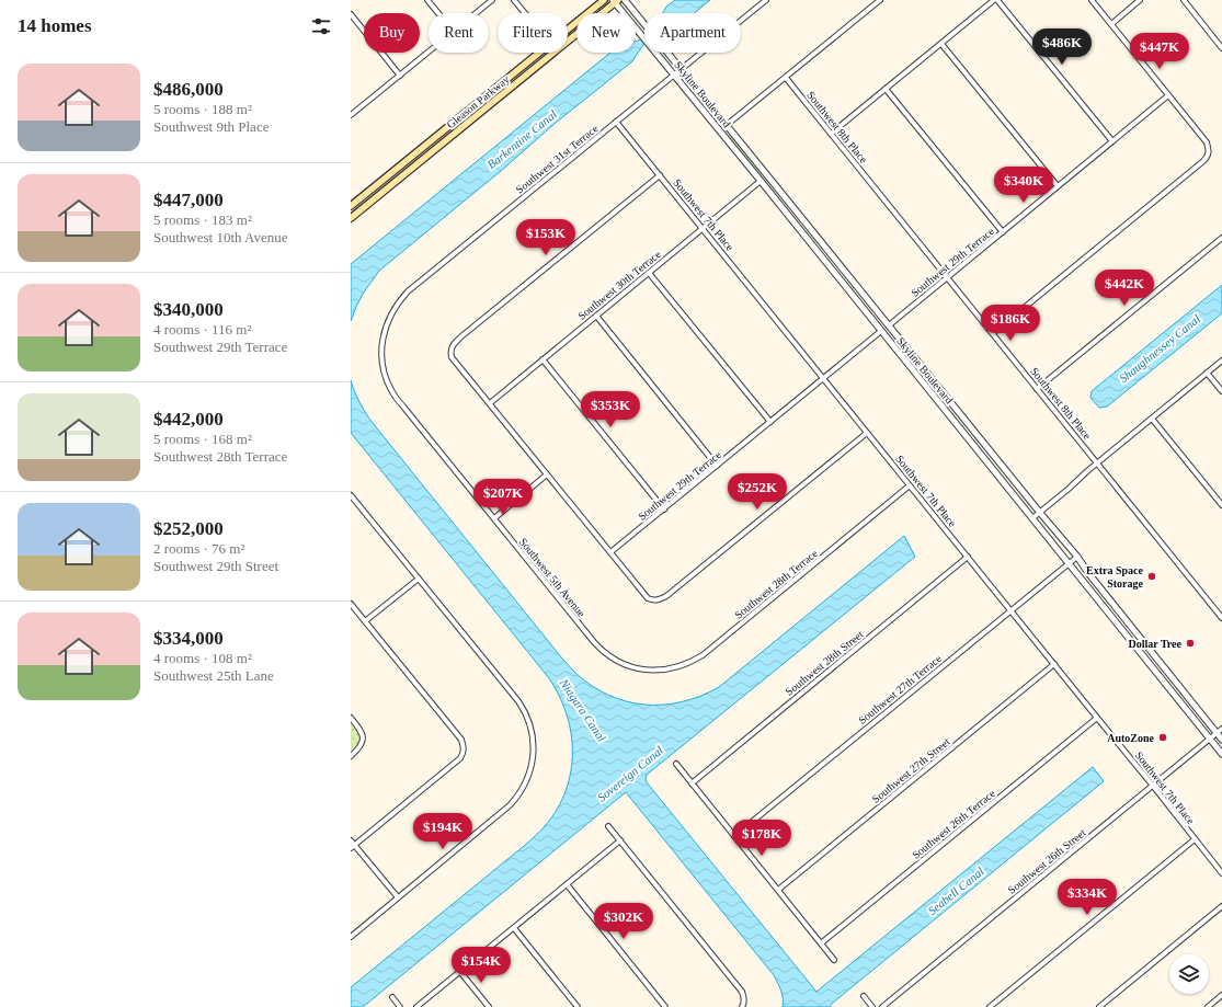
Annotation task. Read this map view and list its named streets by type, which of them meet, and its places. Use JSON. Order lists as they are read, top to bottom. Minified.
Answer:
{"streets":{"main road":["Gleason Parkway"],"street":["Skyline Boulevard","Southwest 8th Place","Southwest 31st Terrace","Southwest 7th Place","Southwest 29th Terrace","Southwest 30th Terrace","Southwest 5th Avenue","Southwest 28th Terrace","Southwest 28th Street","Southwest 27th Terrace","Southwest 27th Street","Southwest 26th Terrace","Southwest 26th Street"]},"crossings":[["Skyline Boulevard","Gleason Parkway"],["Skyline Boulevard","Southwest 31st Terrace"],["Skyline Boulevard","Southwest 29th Terrace"],["Skyline Boulevard","Southwest 30th Terrace"],["Skyline Boulevard","Southwest 27th Terrace"],["Skyline Boulevard","Southwest 26th Street"],["Southwest 8th Place","Southwest 29th Terrace"],["Southwest 31st Terrace","Southwest 7th Place"],["Southwest 31st Terrace","Southwest 5th Avenue"],["Southwest 7th Place","Southwest 29th Terrace"],["Southwest 7th Place","Southwest 30th Terrace"],["Southwest 7th Place","Southwest 28th Terrace"],["Southwest 7th Place","Southwest 28th Street"],["Southwest 7th Place","Southwest 27th Terrace"],["Southwest 7th Place","Southwest 27th Street"],["Southwest 7th Place","Southwest 26th Terrace"],["Southwest 7th Place","Southwest 26th Street"],["Southwest 5th Avenue","Southwest 28th Terrace"]],"water":["Barkentine Canal","Shaughnessey Canal","Niagara Canal","Sovereign Canal","Seabell Canal"],"places":["Extra Space Storage","Dollar Tree","AutoZone"],"page":{"heading":"14 homes","chip":["Buy","Rent","Filters","New","Apartment"],"price":["$486K","$447K","$340K","$153K","$442K","$186K","$353K","$252K","$207K","$194K","$178K","$334K","$302K","$154K"],"list":[{"name":"$486,000","note":"5 rooms · 188 m² · Southwest 9th Place"},{"name":"$447,000","note":"5 rooms · 183 m² · Southwest 10th Avenue"},{"name":"$340,000","note":"4 rooms · 116 m² · Southwest 29th Terrace"},{"name":"$442,000","note":"5 rooms · 168 m² · Southwest 28th Terrace"},{"name":"$252,000","note":"2 rooms · 76 m² · Southwest 29th Street"},{"name":"$334,000","note":"4 rooms · 108 m² · Southwest 25th Lane"}]}}
